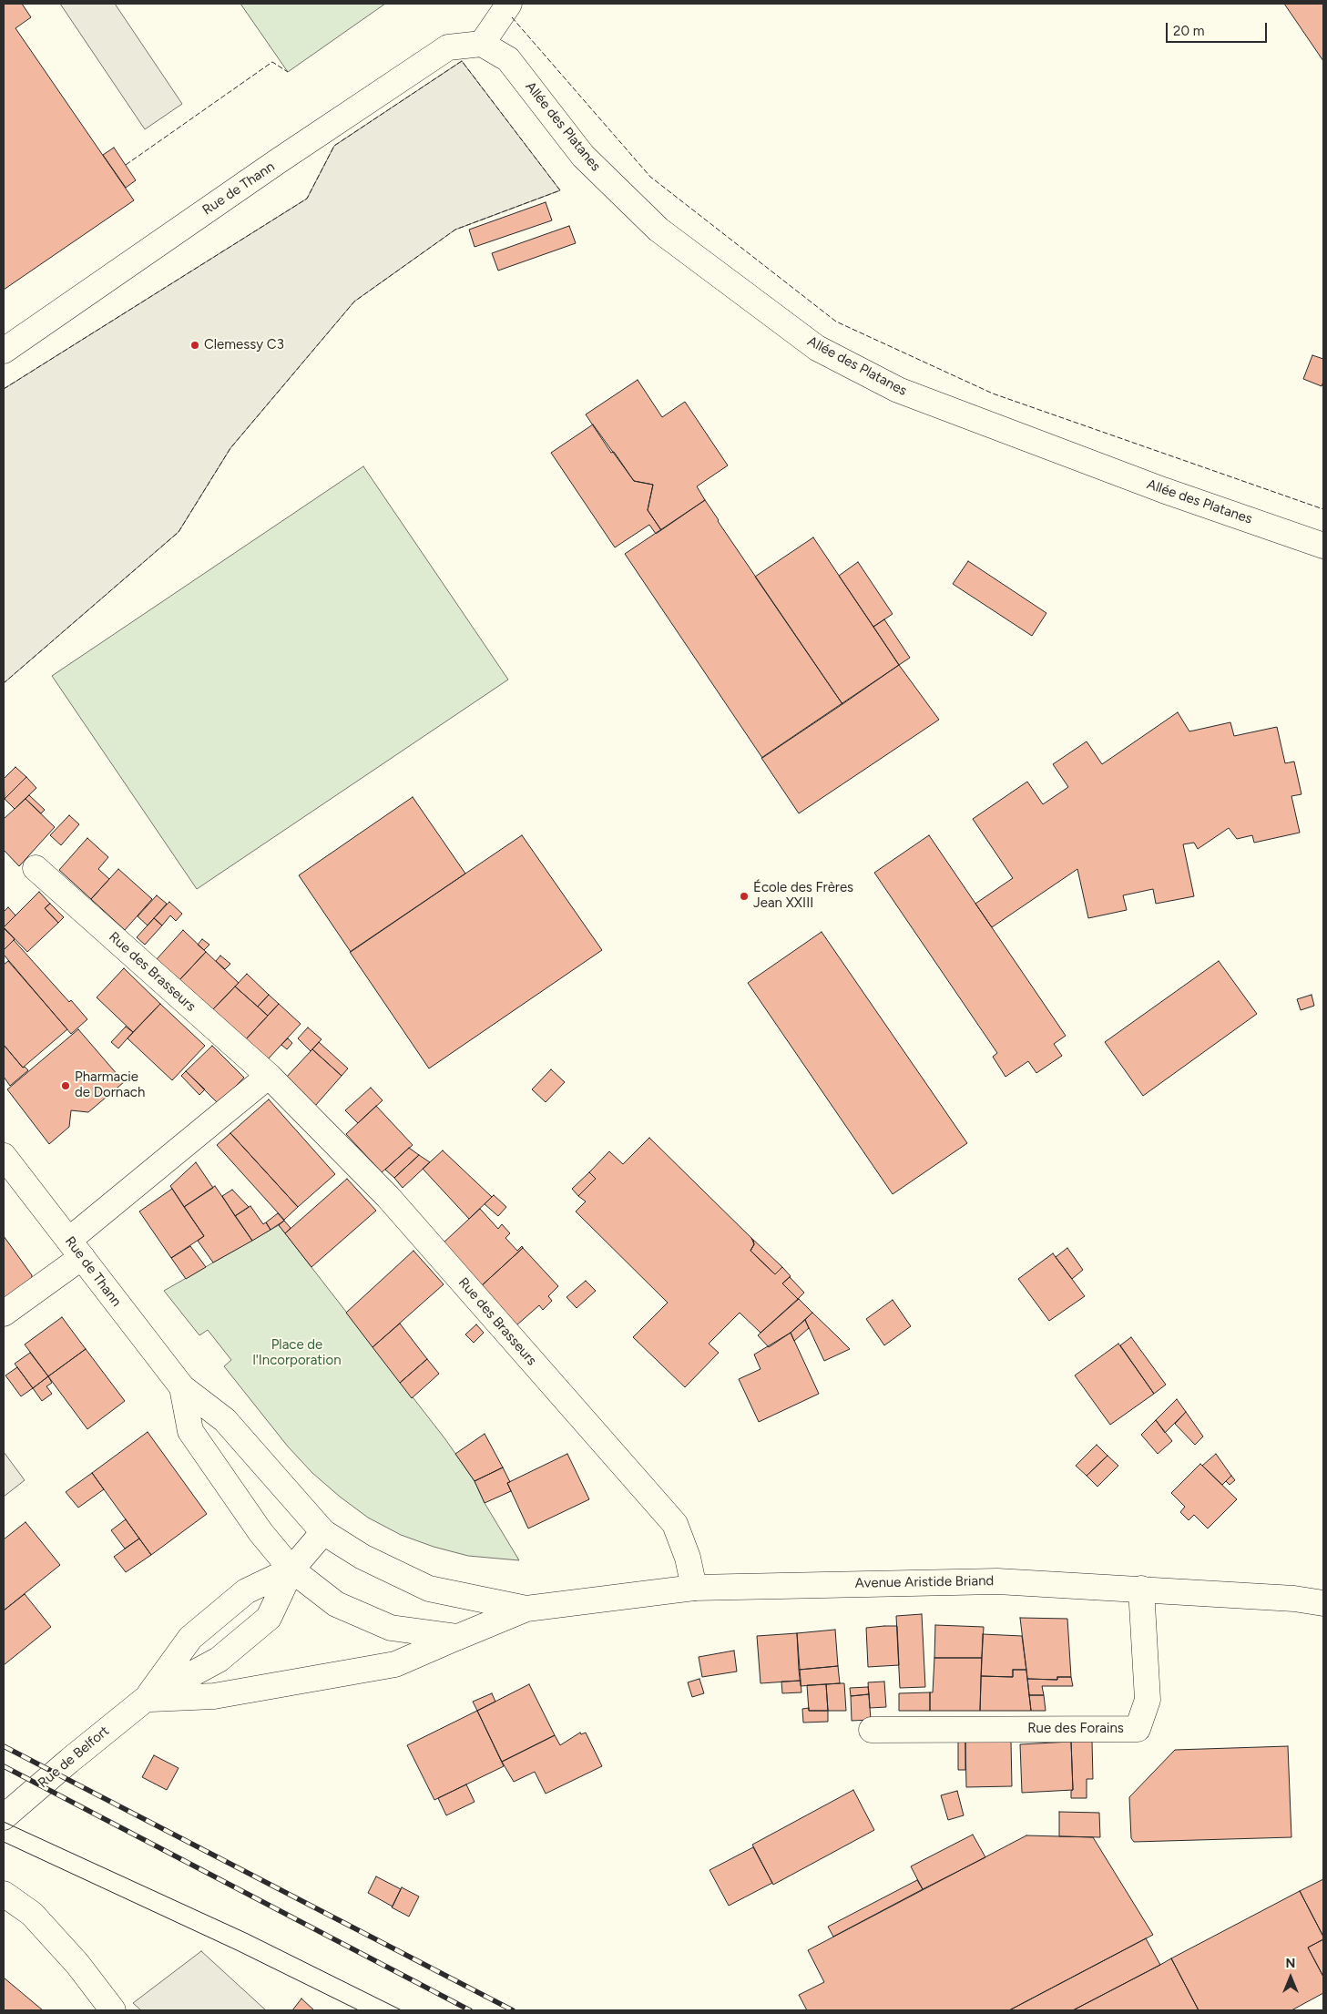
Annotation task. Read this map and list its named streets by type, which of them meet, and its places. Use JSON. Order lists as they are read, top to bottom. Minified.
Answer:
{"streets":{"street":["Allée des Platanes","Rue de Thann","Rue des Brasseurs","Avenue Aristide Briand","Rue des Forains","Rue de Belfort"]},"crossings":[["Allée des Platanes","Rue de Thann"],["Rue de Thann","Avenue Aristide Briand"],["Rue des Brasseurs","Avenue Aristide Briand"],["Avenue Aristide Briand","Rue des Forains"],["Avenue Aristide Briand","Rue de Belfort"]],"parks":["Place de l'Incorporation"],"places":["Clemessy C3","École des Frères Jean XXIII","Pharmacie de Dornach"],"scale_bar":"20 m","north":"top"}
